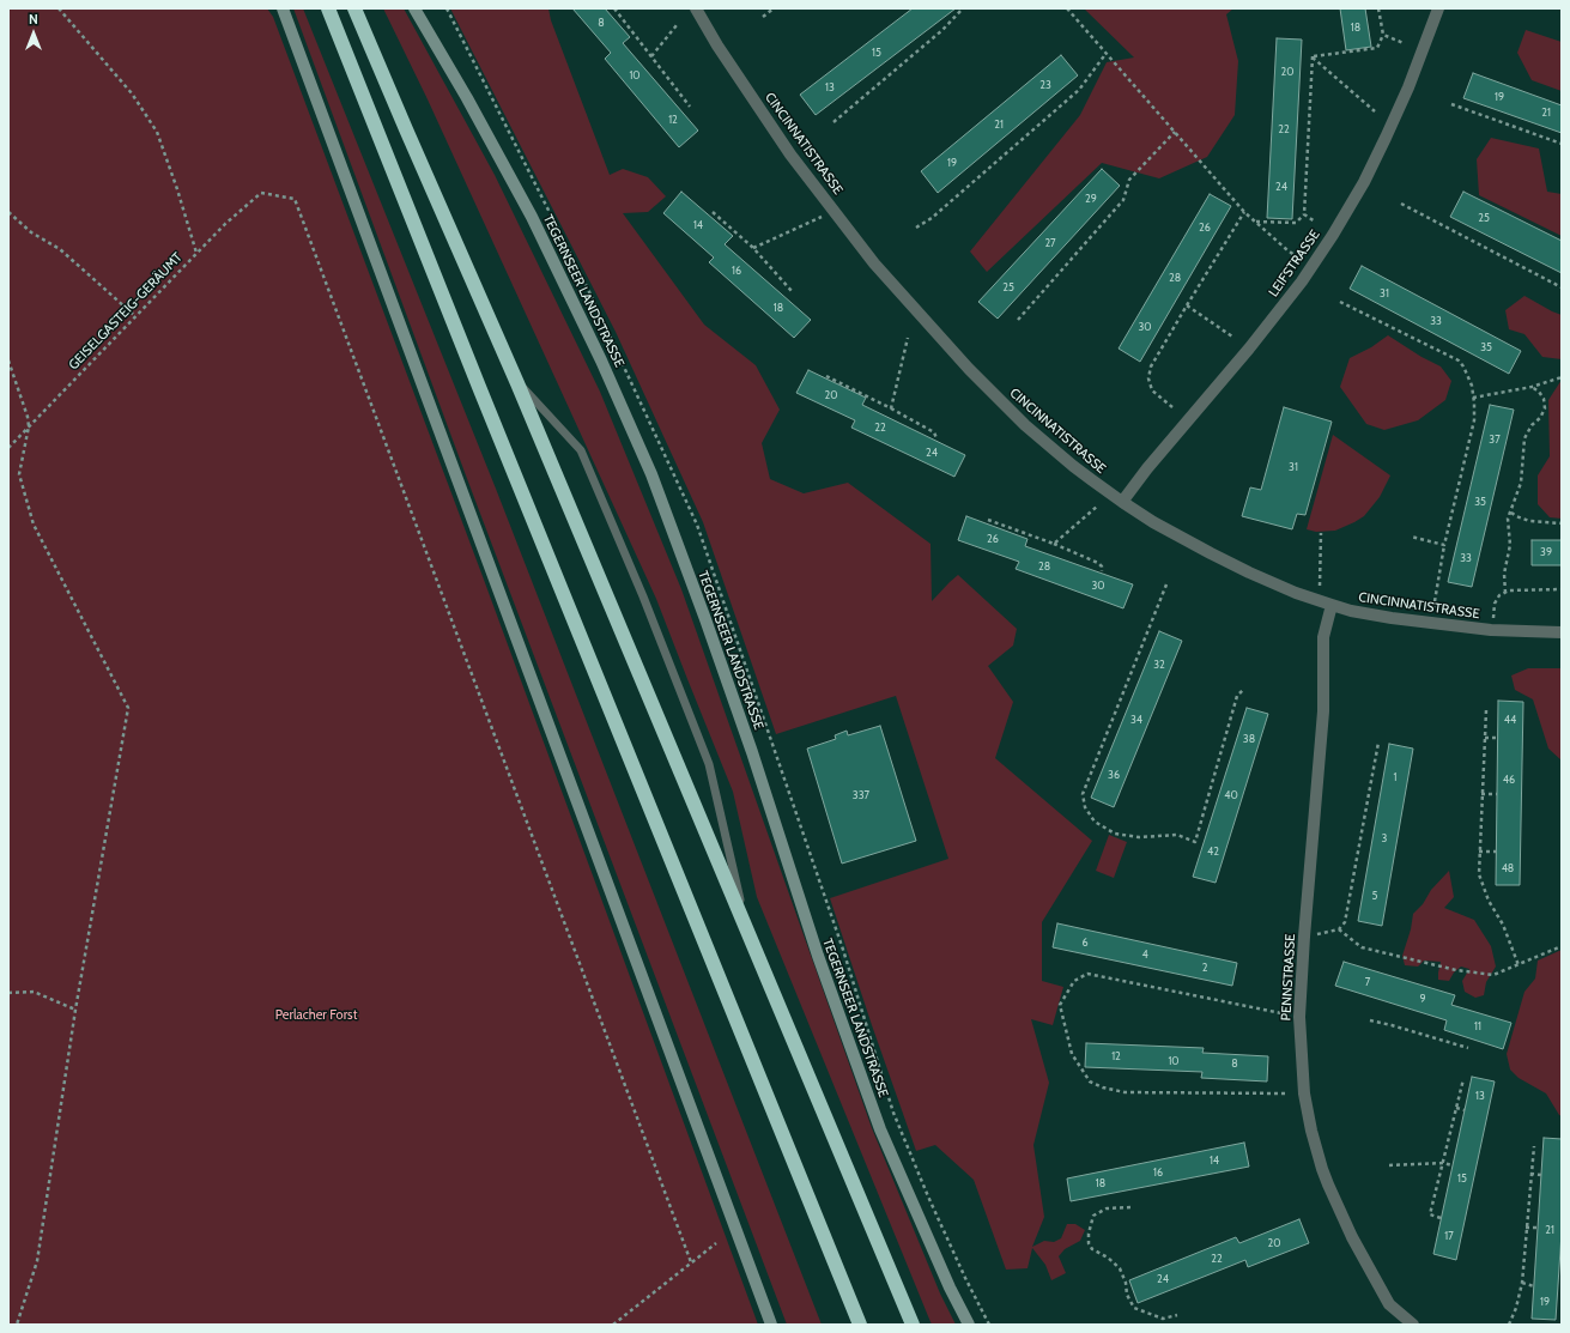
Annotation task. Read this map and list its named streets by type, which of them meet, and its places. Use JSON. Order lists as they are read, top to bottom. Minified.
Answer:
{"streets":{"main road":["TEGERNSEER LANDSTRASSE"],"street":["CINCINNATISTRASSE","LEIFSTRASSE","PENNSTRASSE"],"path":["GEISELGASTEIG-GERÄUMT"]},"crossings":[["CINCINNATISTRASSE","LEIFSTRASSE"],["CINCINNATISTRASSE","PENNSTRASSE"]],"parks":["Perlacher Forst"],"house_numbers":["8","18","15","20","10","23","13","19","21","12","21","22","19","24","29","25","14","26","27","16","28","25","31","18","33","30","35","20","22","37","24","31","35","26","39","33","28","30","32","34","44","38","36","1","46","337","40","3","42","48","5","6","4","2","7","9","11","12","10","8","13","14","16","15","18","21","17","20","22","24","19"],"north":"top"}
